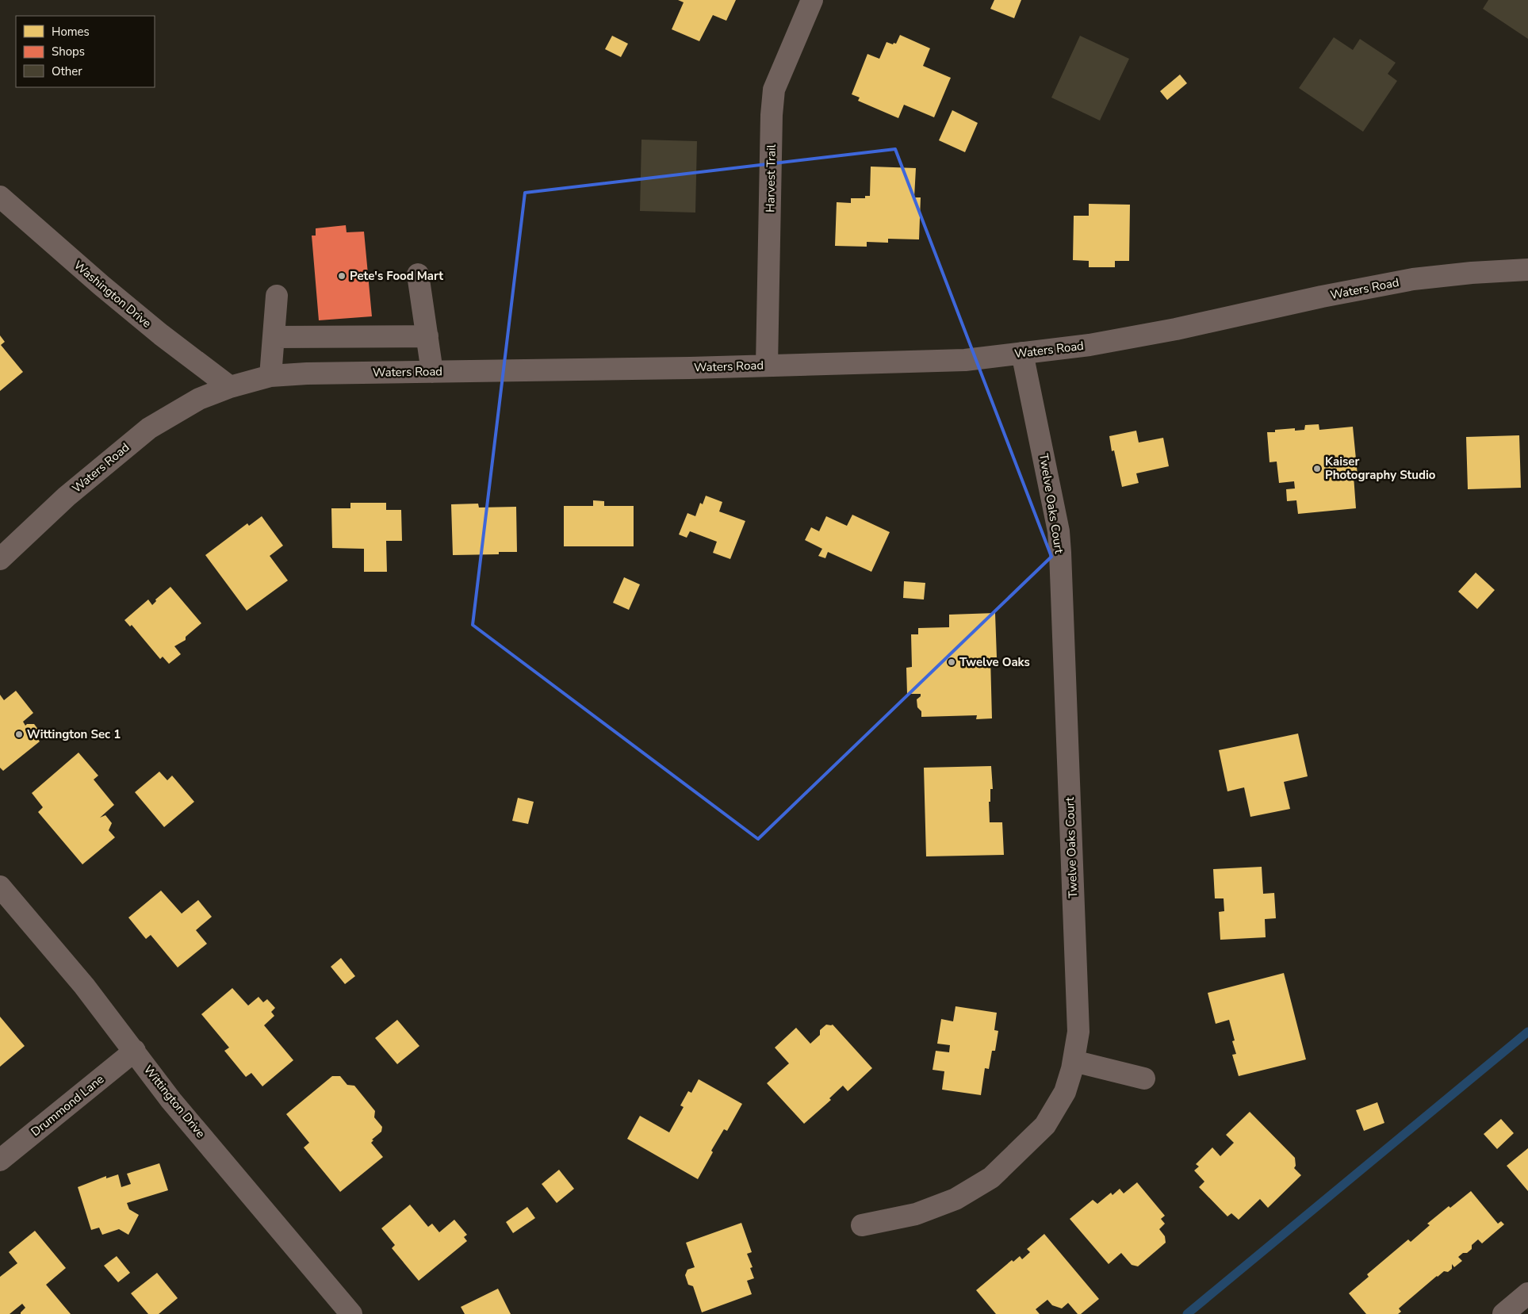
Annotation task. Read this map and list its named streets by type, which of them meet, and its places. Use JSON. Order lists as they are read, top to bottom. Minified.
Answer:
{"streets":{"street":["Harvest Trail","Waters Road","Washington Drive","Twelve Oaks Court","Wittington Drive","Drummond Lane"]},"crossings":[["Harvest Trail","Waters Road"],["Waters Road","Washington Drive"],["Waters Road","Twelve Oaks Court"],["Wittington Drive","Drummond Lane"]],"places":["Pete's Food Mart","Kaiser Photography Studio","Twelve Oaks","Wittington Sec 1"],"legend":["Homes","Shops","Other"]}
